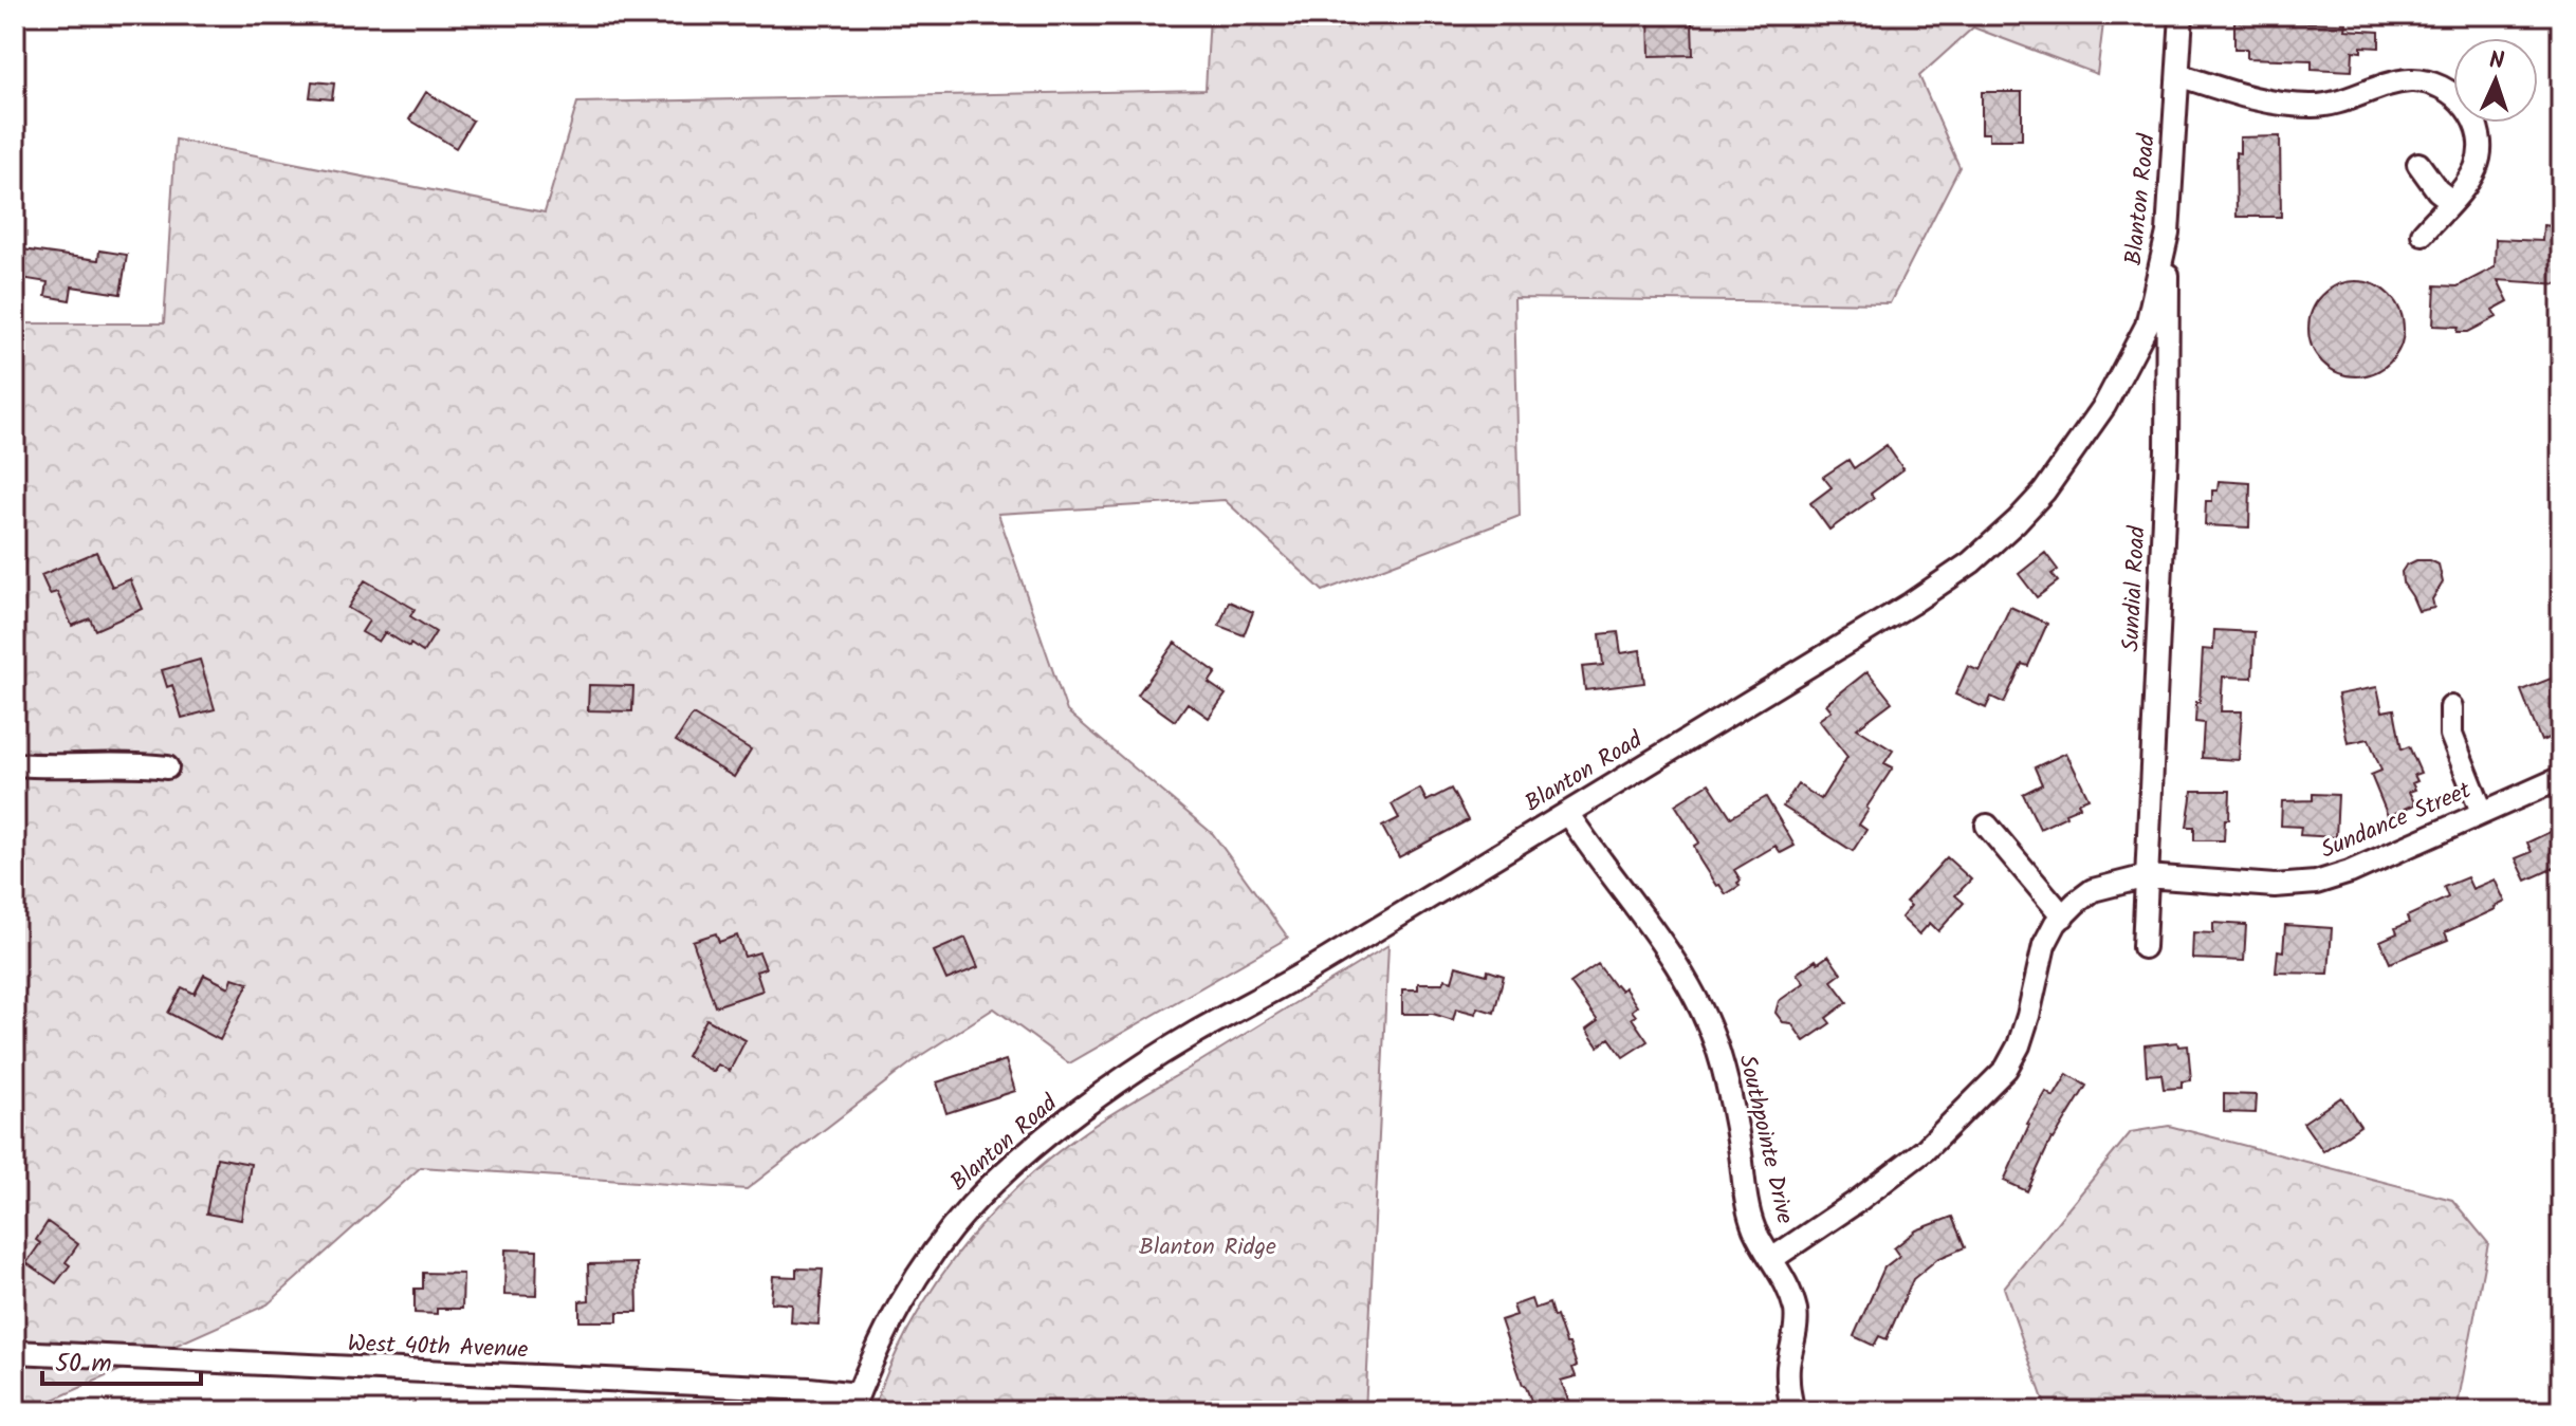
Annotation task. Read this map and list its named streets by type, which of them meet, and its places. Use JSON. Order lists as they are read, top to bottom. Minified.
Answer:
{"streets":{"street":["Blanton Road","Sundial Road","Sundance Street","Southpointe Drive","West 40th Avenue"]},"crossings":[["Blanton Road","Sundial Road"],["Blanton Road","Southpointe Drive"],["Blanton Road","West 40th Avenue"],["Sundial Road","Sundance Street"],["Sundance Street","Southpointe Drive"]],"parks":["Blanton Ridge"],"scale_bar":"50 m","north":"top"}
